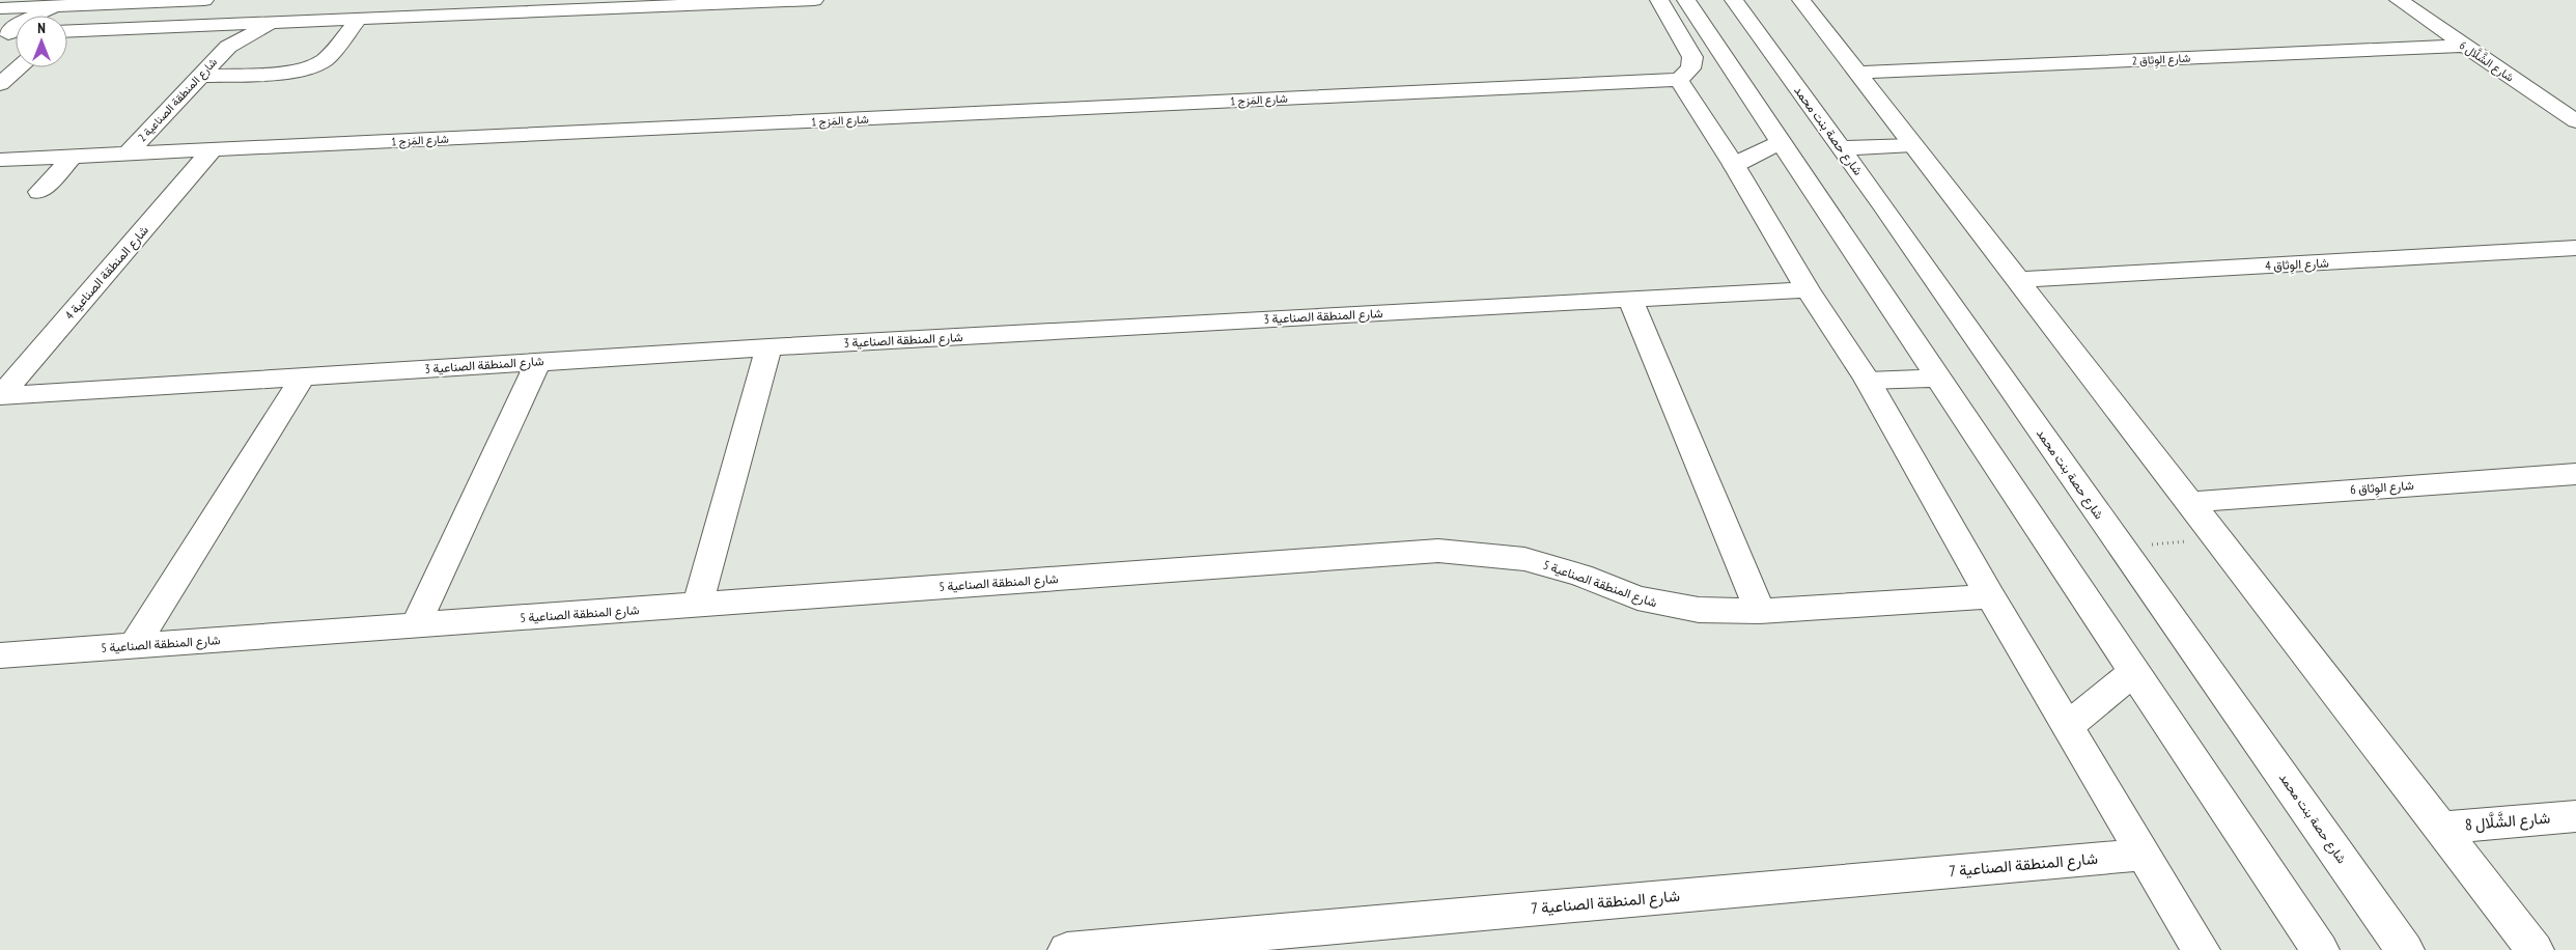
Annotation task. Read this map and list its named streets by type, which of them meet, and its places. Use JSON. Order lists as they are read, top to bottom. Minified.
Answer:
{"streets":{"street":["شارع الوِثاق 2","شارع الشَّلَّال 6","شارع المنطقة الصناعية 2","شارع المَزج 1","شارع حصة بنت محمد","شارع الوِثاق 4","شارع المنطقة الصناعية 4","شارع المنطقة الصناعية 3","شارع الوِثاق 6","شارع المنطقة الصناعية 5","شارع الشَّلَّال 8","شارع المنطقة الصناعية 7"]},"crossings":[["شارع الوِثاق 2","شارع الشَّلَّال 6"],["شارع المنطقة الصناعية 2","شارع المَزج 1"],["شارع المَزج 1","شارع المنطقة الصناعية 4"],["شارع المنطقة الصناعية 4","شارع المنطقة الصناعية 3"]],"north":"top"}
